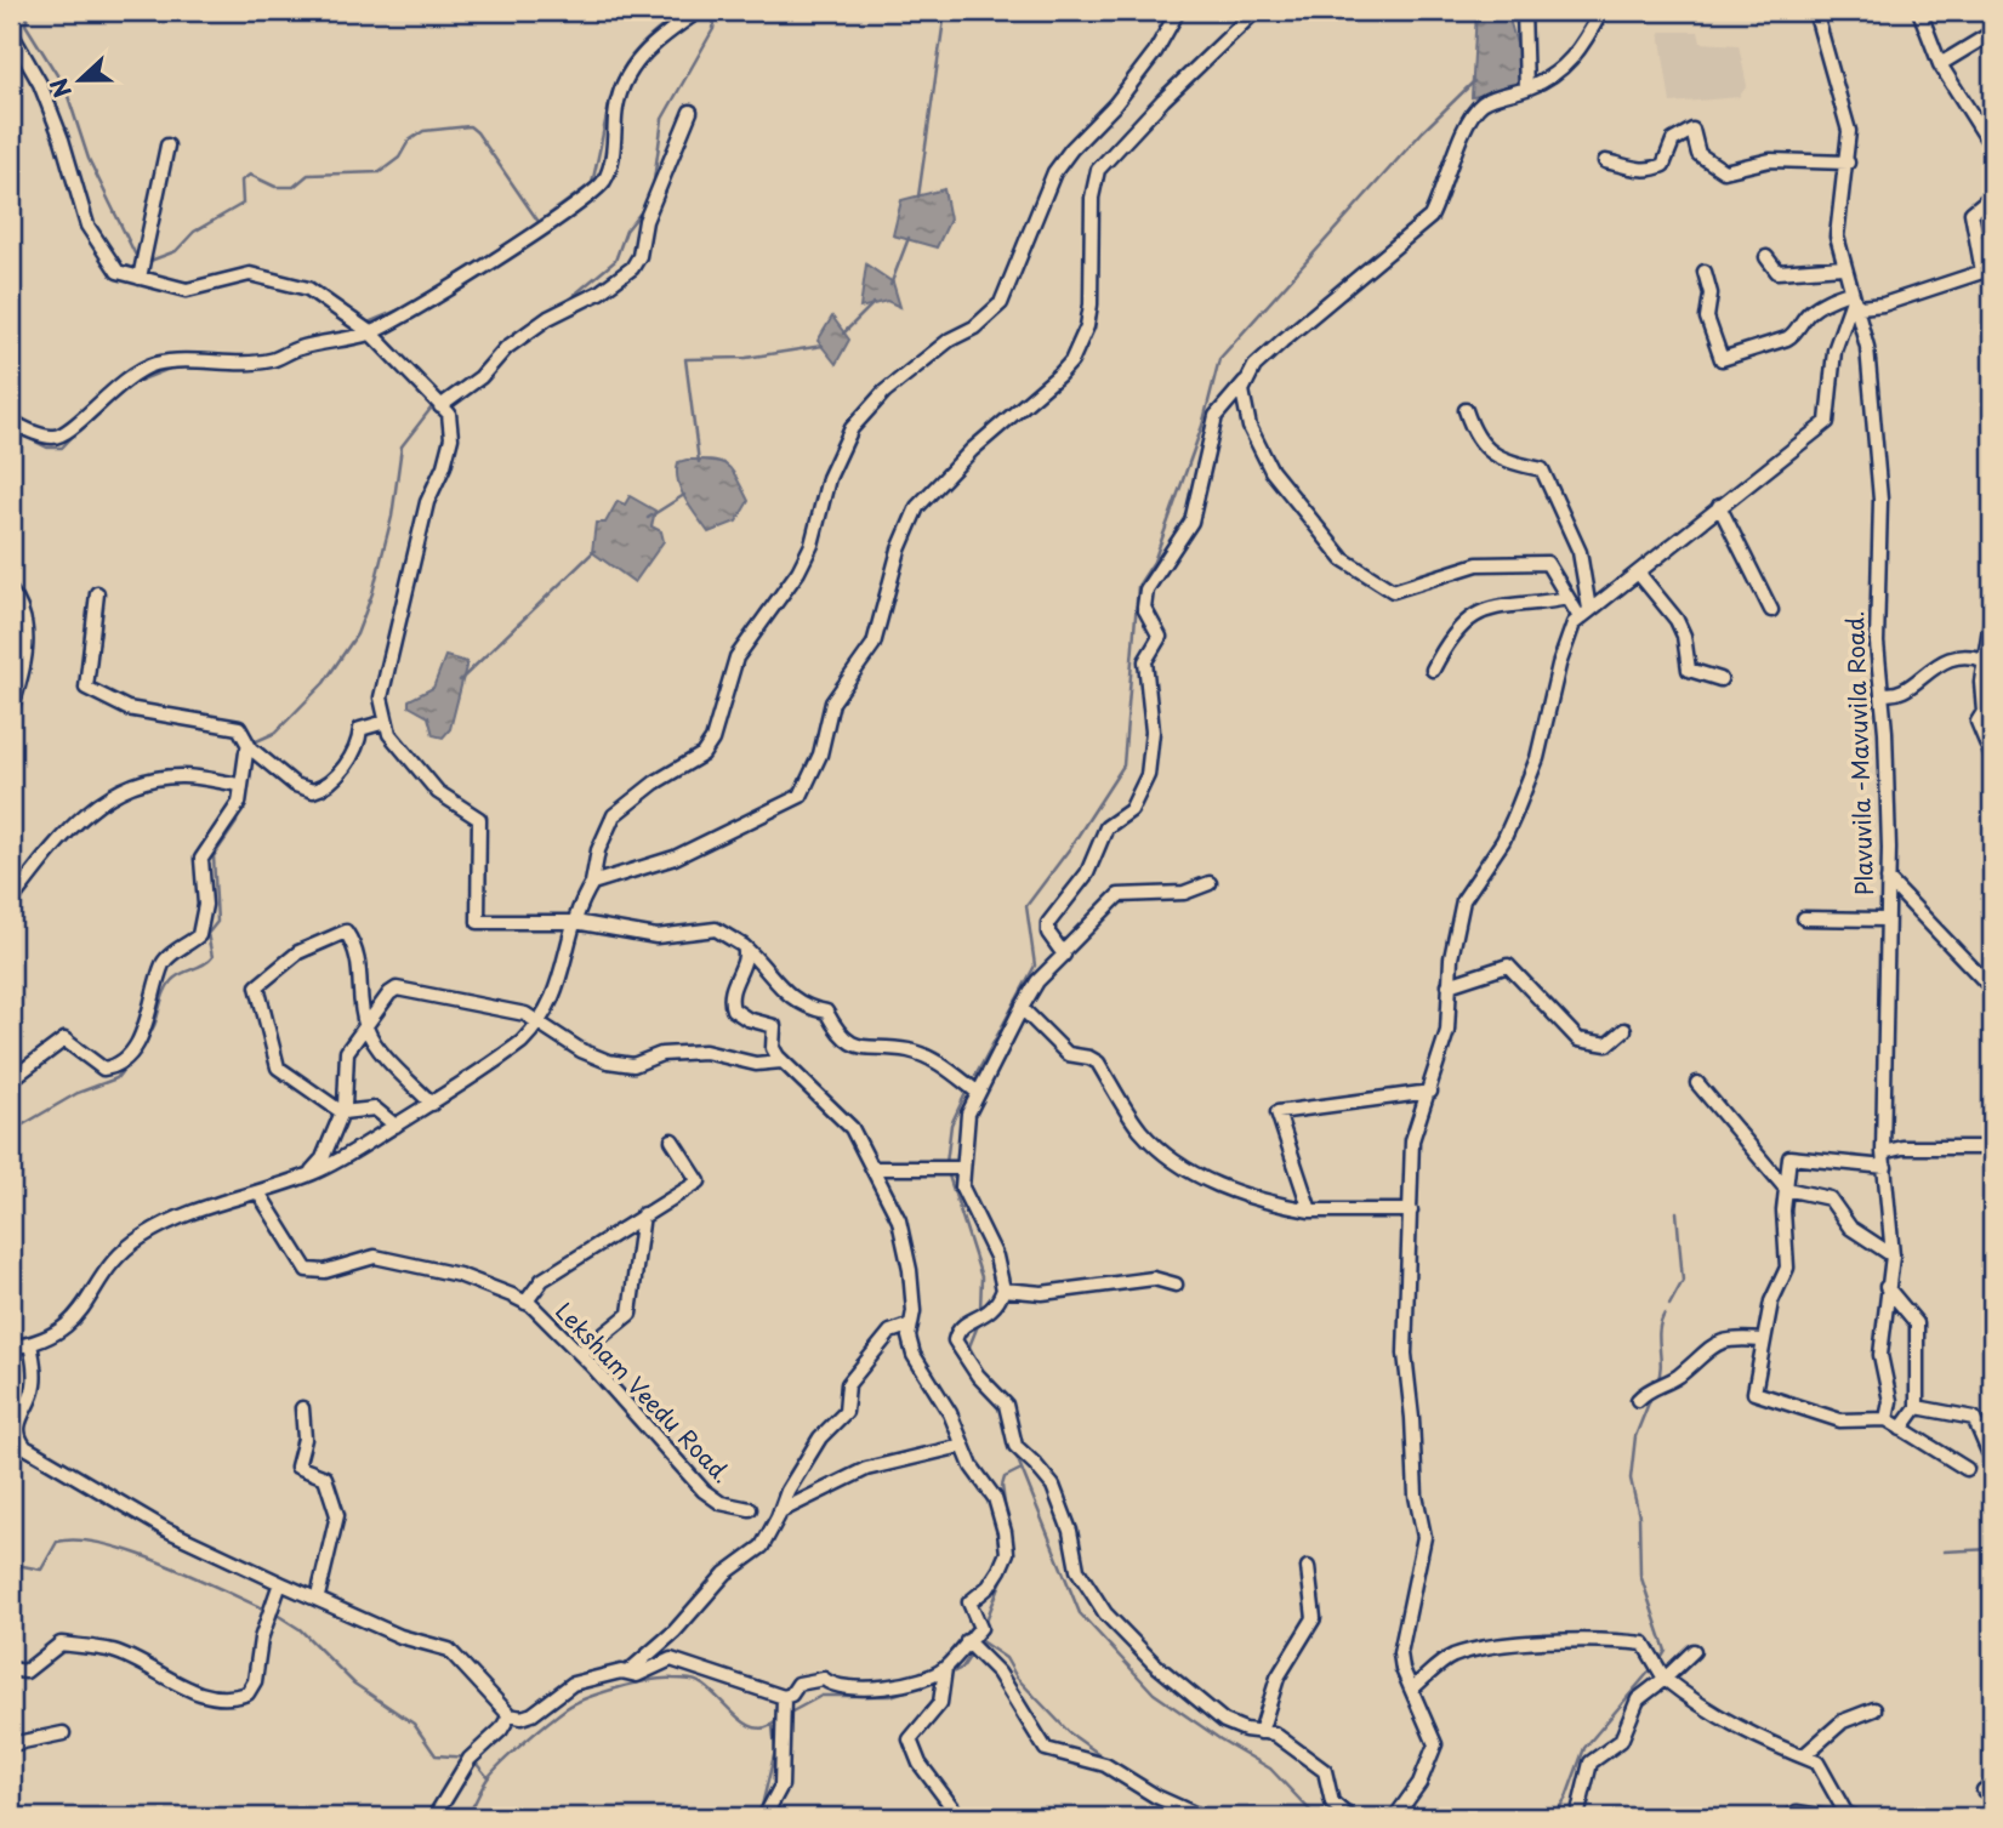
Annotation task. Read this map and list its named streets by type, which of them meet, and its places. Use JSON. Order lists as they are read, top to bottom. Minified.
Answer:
{"streets":{"street":["Plavuvila -Mavuvila Road.","Leksham Veedu Road."]},"north":"left"}
